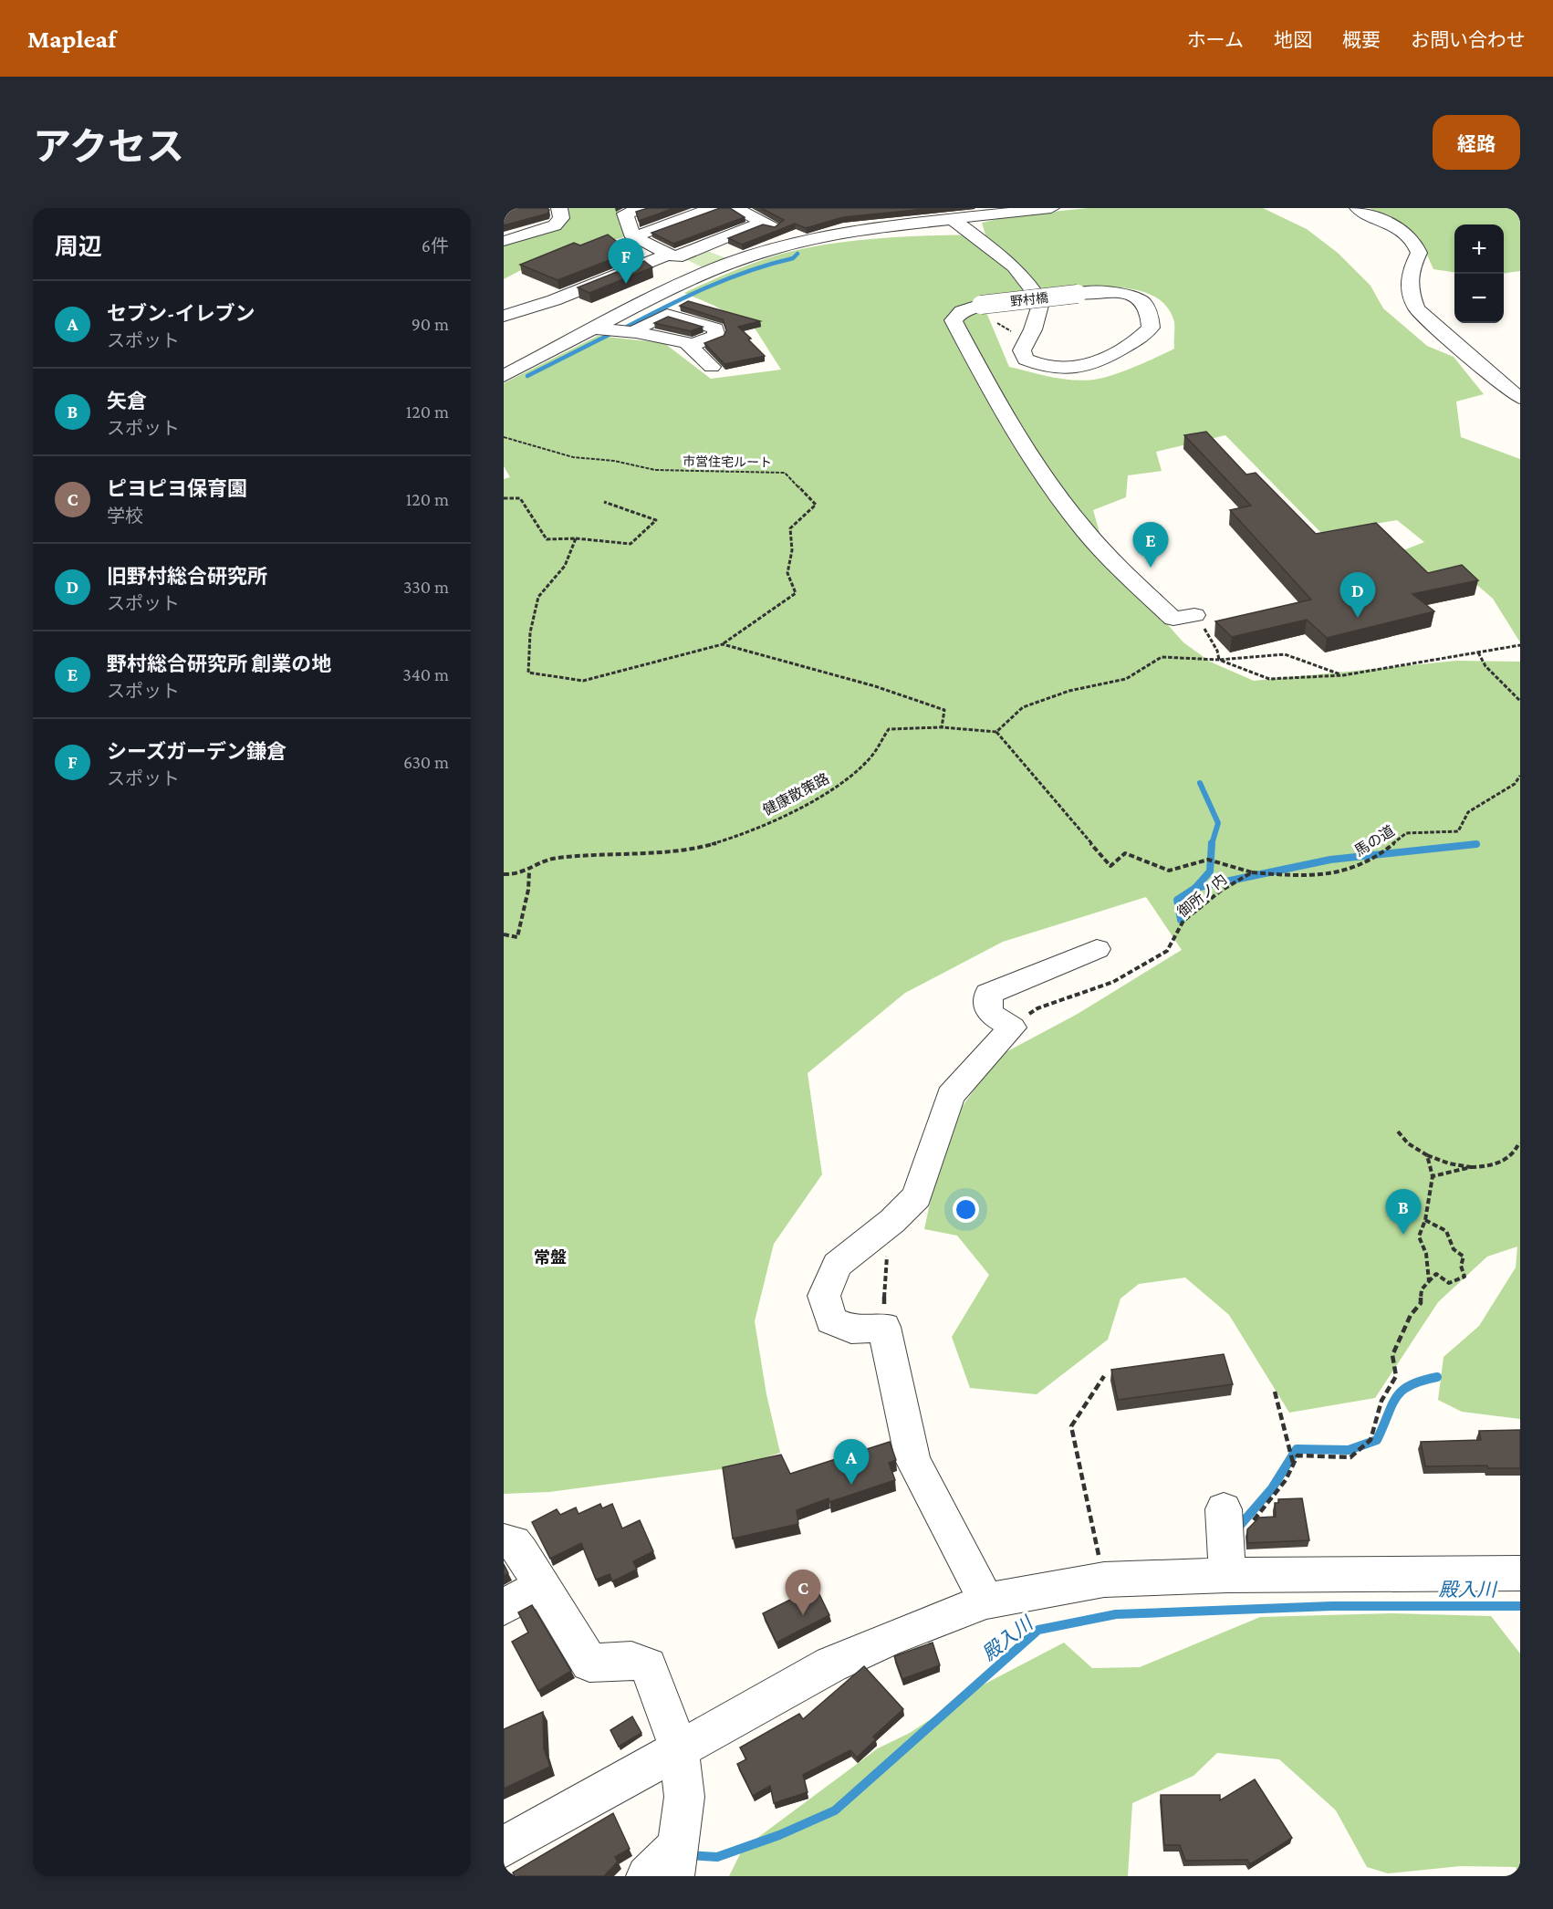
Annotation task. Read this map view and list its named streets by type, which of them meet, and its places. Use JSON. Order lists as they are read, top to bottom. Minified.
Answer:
{"streets":{"street":["野村橋"],"path":["市営住宅ルート","健康散策路","馬の道","御所ノ内"]},"crossings":[["健康散策路","御所ノ内"],["馬の道","御所ノ内"]],"districts":["常盤"],"water":["殿入川"],"page":{"header":"Mapleaf","nav":["ホーム","地図","概要","お問い合わせ"],"title":"アクセス","buttons":"経路","heading":["周辺","6件"],"map_buttons":["+","−"],"pins":["F","E","D","B","A","C"],"list":[{"mark":"A","name":"セブン-イレブン","note":"スポット","value":"90 m"},{"mark":"B","name":"矢倉","note":"スポット","value":"120 m"},{"mark":"C","name":"ピヨピヨ保育園","note":"学校","value":"120 m"},{"mark":"D","name":"旧野村総合研究所","note":"スポット","value":"330 m"},{"mark":"E","name":"野村総合研究所 創業の地","note":"スポット","value":"340 m"},{"mark":"F","name":"シーズガーデン鎌倉","note":"スポット","value":"630 m"}]}}
